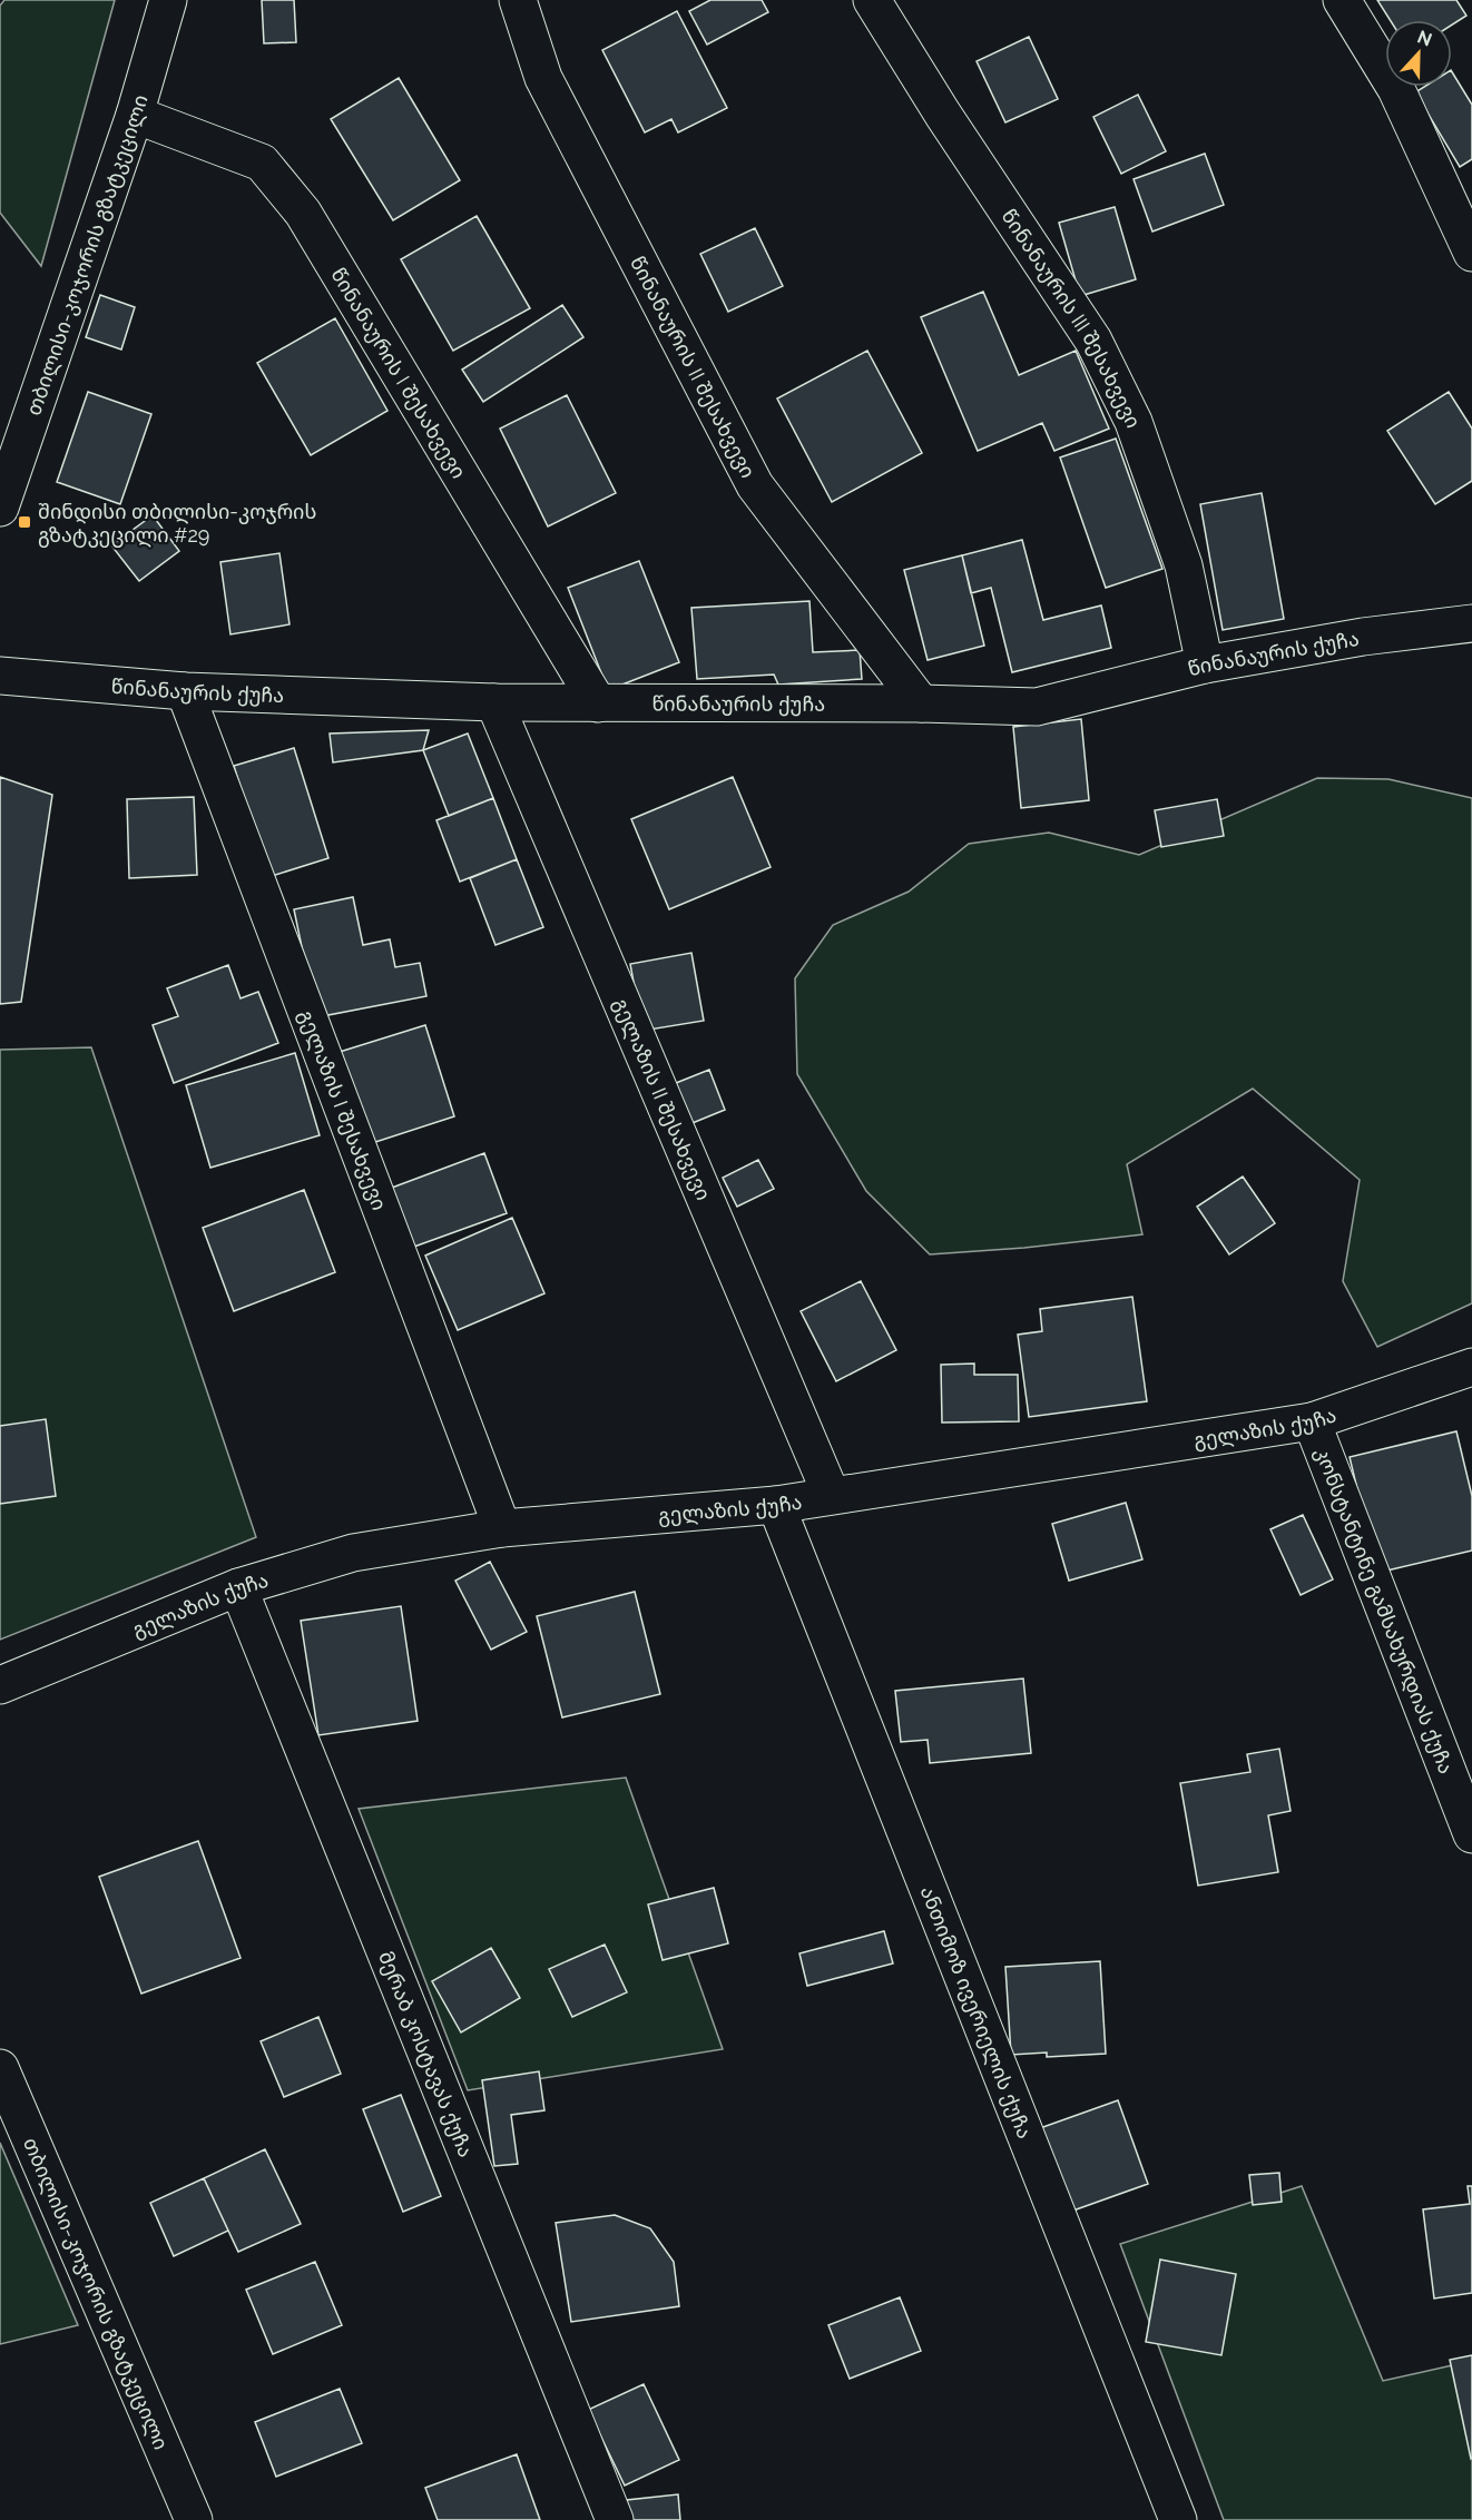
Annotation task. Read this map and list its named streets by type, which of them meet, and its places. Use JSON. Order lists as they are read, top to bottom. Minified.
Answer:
{"streets":{"street":["თბილისი-კოჯორის გზატკეცილი","წინანაურის III შესახვევი","წინანაურის II შესახვევი","წინანაურის I შესახვევი","წინანაურის ქუჩა","გელაზის II შესახვევი","გელაზის I შესახვევი","გელაზის ქუჩა","კონსტანტინე გამსახურდიას ქუჩა","ანთიმოზ ივერიელის ქუჩა","მერაბ კოსტავას ქუჩა"]},"crossings":[["თბილისი-კოჯორის გზატკეცილი","წინანაურის I შესახვევი"],["წინანაურის III შესახვევი","წინანაურის ქუჩა"],["წინანაურის II შესახვევი","წინანაურის ქუჩა"],["წინანაურის I შესახვევი","წინანაურის ქუჩა"],["წინანაურის ქუჩა","გელაზის II შესახვევი"],["წინანაურის ქუჩა","გელაზის I შესახვევი"],["გელაზის II შესახვევი","გელაზის ქუჩა"],["გელაზის I შესახვევი","გელაზის ქუჩა"],["გელაზის ქუჩა","კონსტანტინე გამსახურდიას ქუჩა"],["გელაზის ქუჩა","ანთიმოზ ივერიელის ქუჩა"],["გელაზის ქუჩა","მერაბ კოსტავას ქუჩა"]],"places":{"transit":["შინდისი თბილისი-კოჯრის გზატკეცილი #29"]},"north":"top"}
